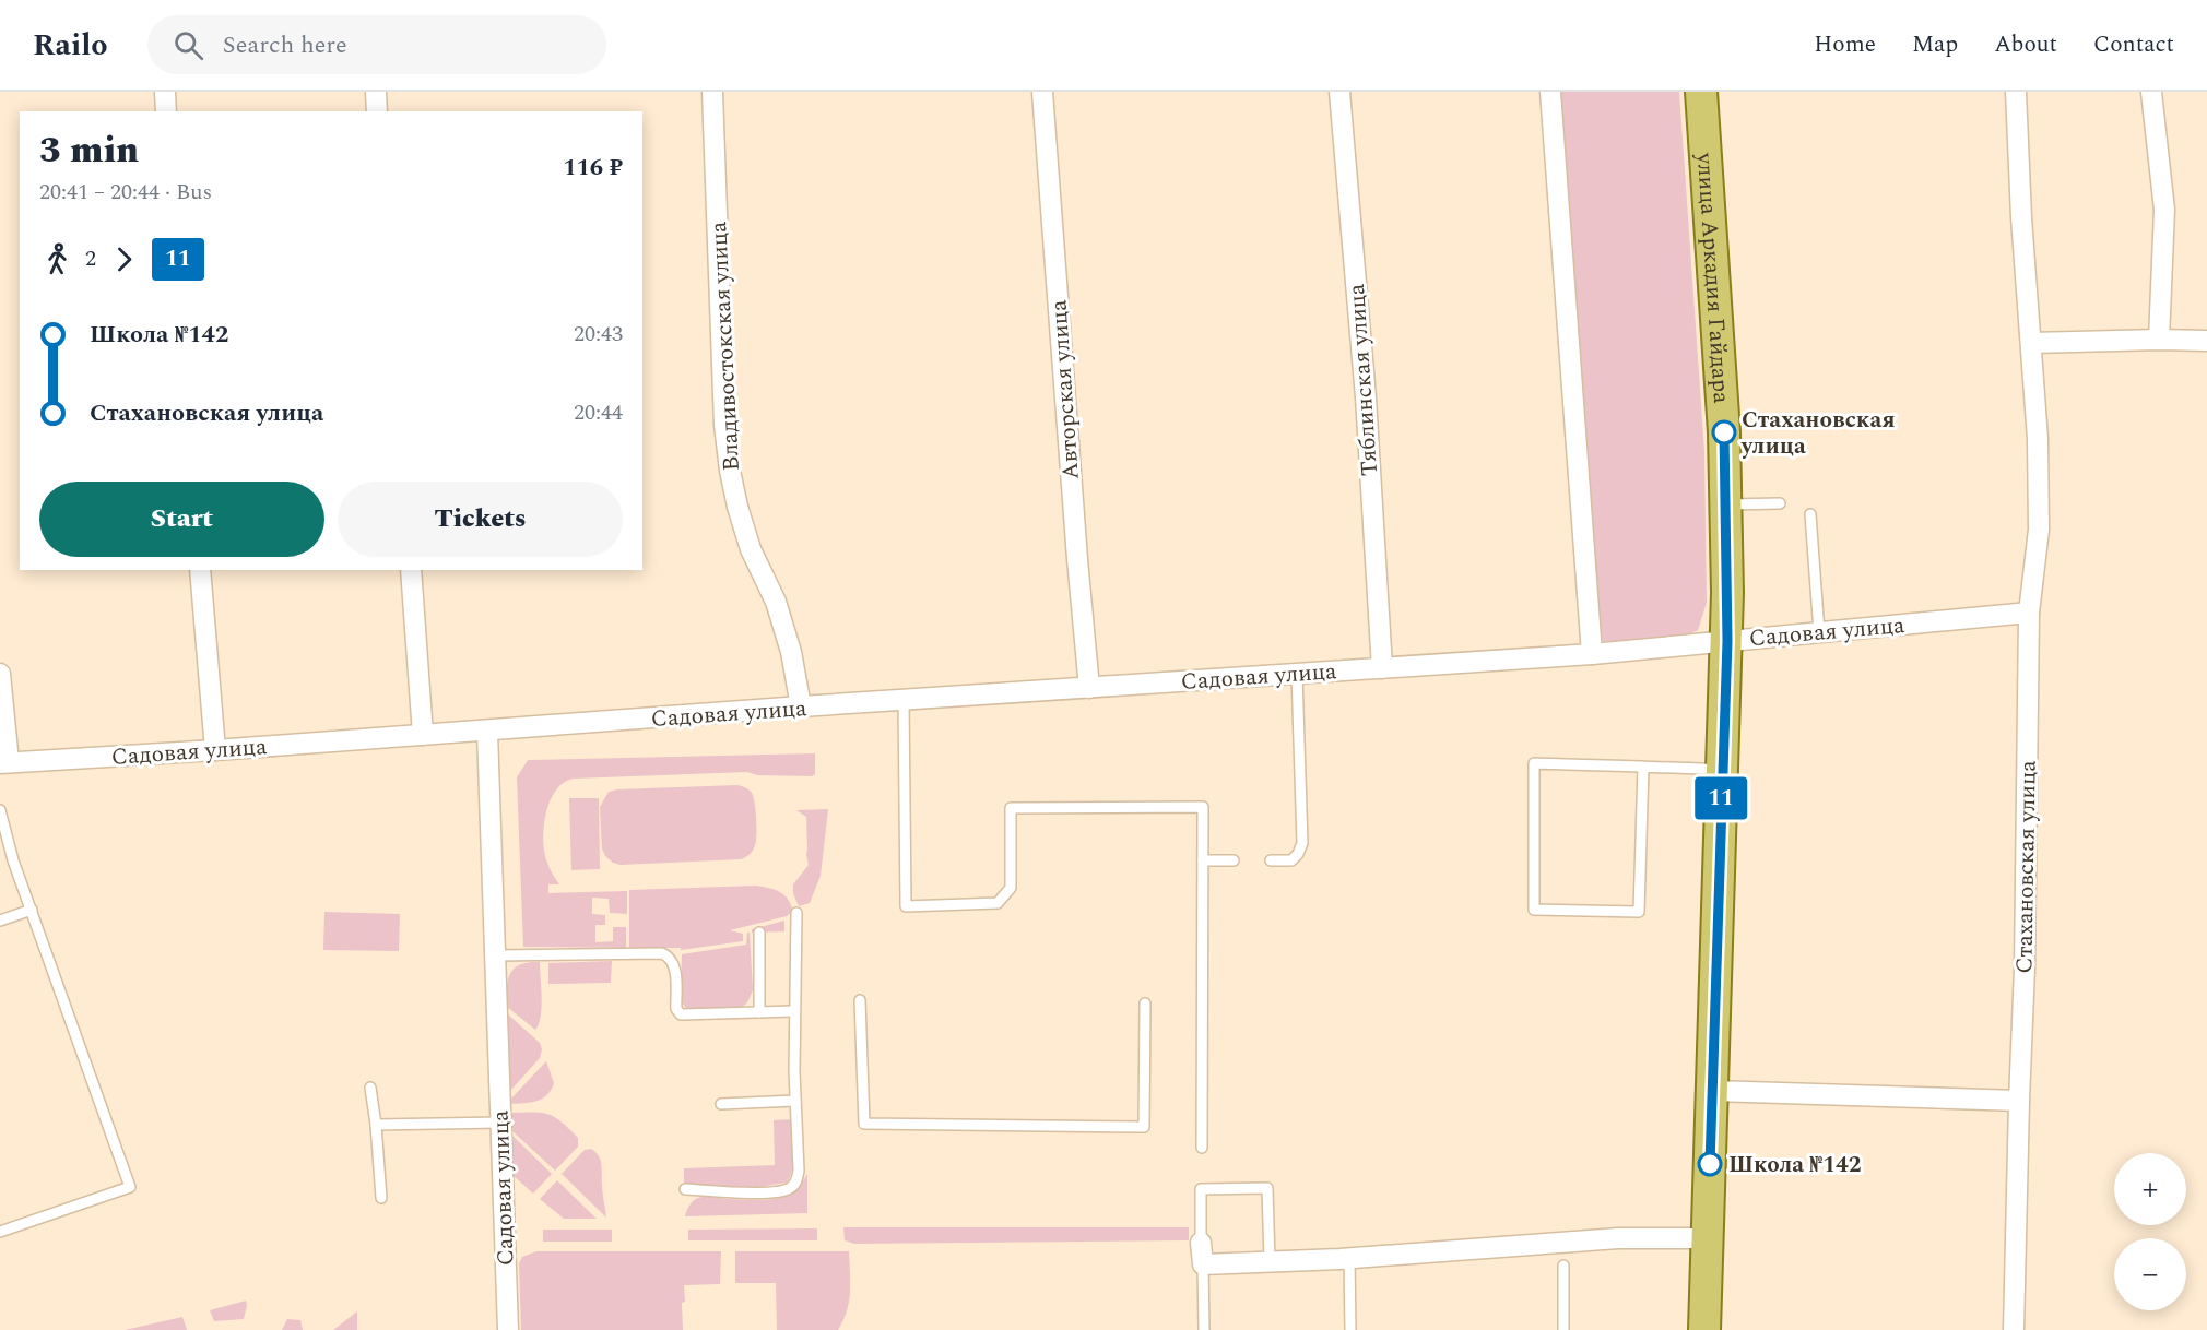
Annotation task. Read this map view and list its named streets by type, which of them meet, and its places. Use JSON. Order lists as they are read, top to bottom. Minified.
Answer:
{"streets":{"main road":["улица Аркадия Гайдара"],"street":["Владивостокская улица","Тяблинская улица","Авторская улица","Садовая улица","Стахановская улица"]},"crossings":[["улица Аркадия Гайдара","Садовая улица"],["Владивостокская улица","Садовая улица"],["Тяблинская улица","Садовая улица"],["Авторская улица","Садовая улица"],["Садовая улица","Стахановская улица"]],"places":["Стахановская улица","Школа №142"],"lines":["bus line 11"],"page":{"header":"Railo","search":"Search here","nav":["Home","Map","About","Contact"],"on_map":"11","heading":["3 min","20:41 – 20:44 · Bus","116 ₽"],"legs":["2","11"],"list":[{"name":"Школа №142","value":"20:43"},{"name":"Стахановская улица","value":"20:44"}],"buttons":["Start","Tickets"],"map_buttons":["+","−"]}}
